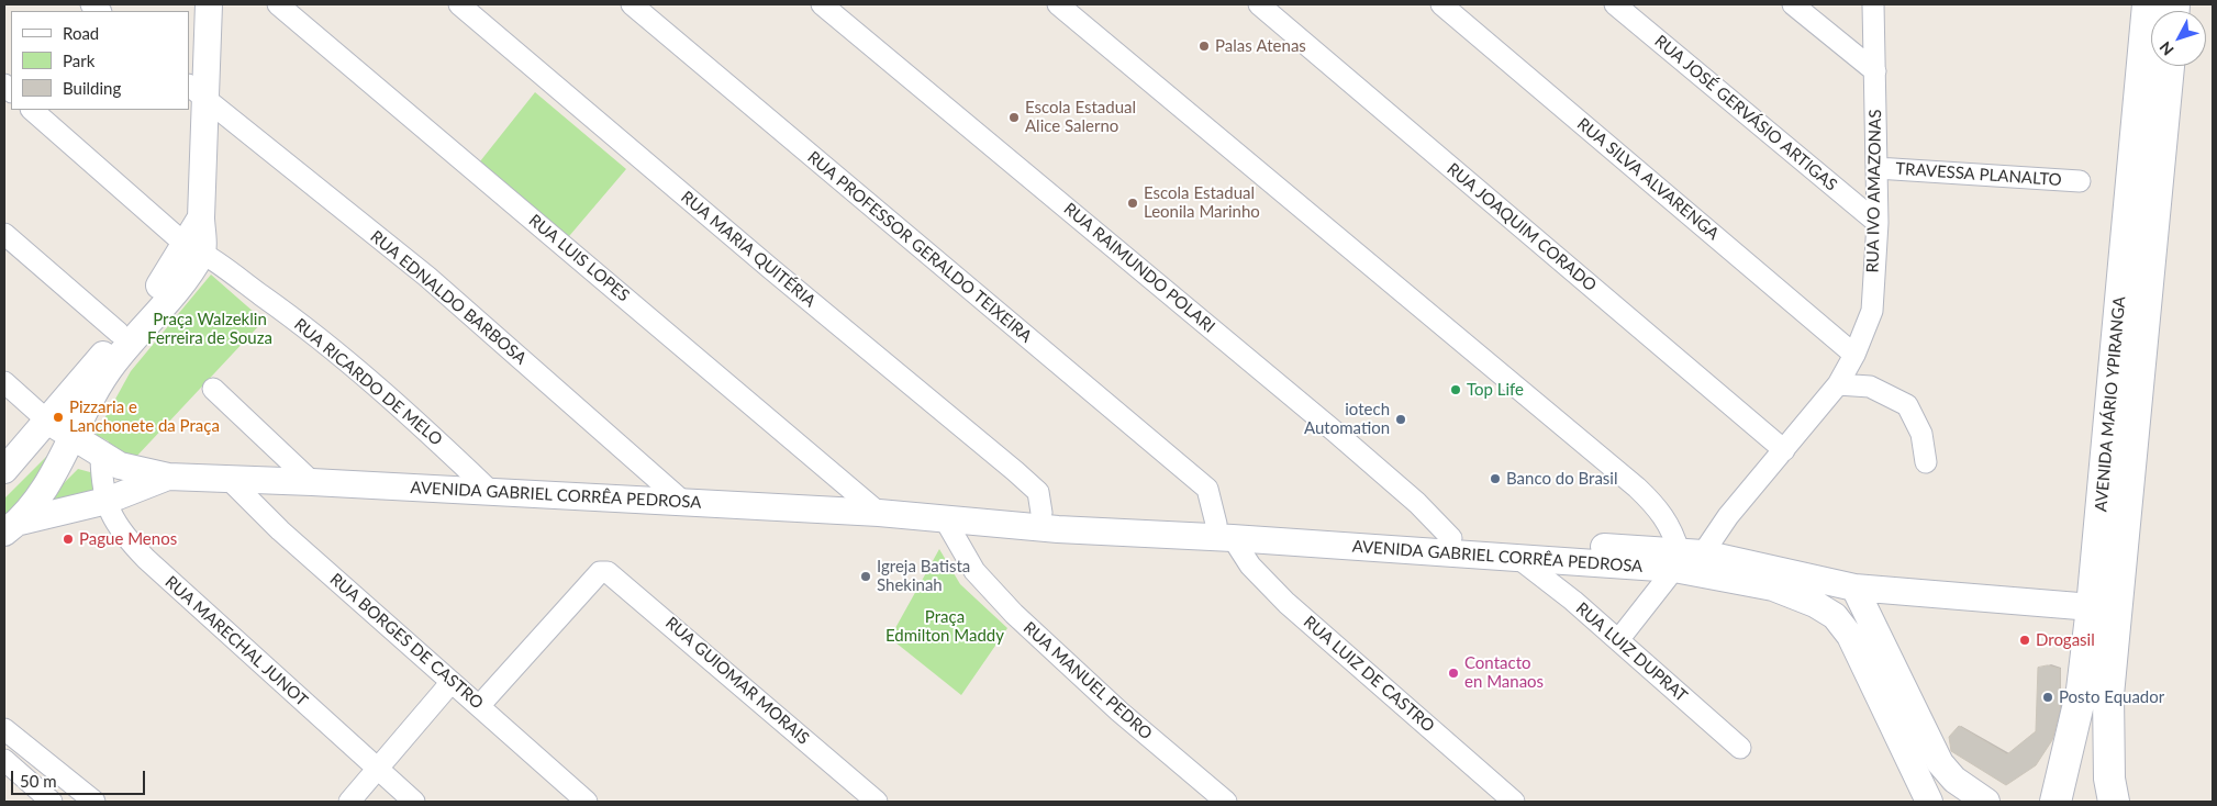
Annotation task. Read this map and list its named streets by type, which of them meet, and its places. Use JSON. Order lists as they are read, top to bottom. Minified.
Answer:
{"streets":{"main road":["AVENIDA MÁRIO YPIRANGA"],"street":["RUA JOSÉ GERVÁSIO ARTIGAS","TRAVESSA PLANALTO","RUA SILVA ALVARENGA","RUA IVO AMAZONAS","RUA JOAQUIM CORADO","RUA PROFESSOR GERALDO TEIXEIRA","RUA MARIA QUITÉRIA","RUA LUIS LOPES","RUA RAIMUNDO POLARI","RUA EDNALDO BARBOSA","RUA RICARDO DE MELO","AVENIDA GABRIEL CORRÊA PEDROSA","RUA MARECHAL JUNOT","RUA BORGES DE CASTRO","RUA LUIZ DUPRAT","RUA LUIZ DE CASTRO","RUA GUIOMAR MORAIS","RUA MANUEL PEDRO"]},"crossings":[["RUA JOSÉ GERVÁSIO ARTIGAS","RUA IVO AMAZONAS"],["TRAVESSA PLANALTO","RUA IVO AMAZONAS"],["RUA SILVA ALVARENGA","RUA IVO AMAZONAS"],["RUA IVO AMAZONAS","RUA JOAQUIM CORADO"],["RUA IVO AMAZONAS","AVENIDA GABRIEL CORRÊA PEDROSA"],["RUA IVO AMAZONAS","RUA LUIZ DUPRAT"],["RUA PROFESSOR GERALDO TEIXEIRA","RUA LUIZ DE CASTRO"],["RUA MARIA QUITÉRIA","AVENIDA GABRIEL CORRÊA PEDROSA"],["RUA LUIS LOPES","AVENIDA GABRIEL CORRÊA PEDROSA"],["RUA RAIMUNDO POLARI","AVENIDA GABRIEL CORRÊA PEDROSA"],["RUA EDNALDO BARBOSA","AVENIDA GABRIEL CORRÊA PEDROSA"],["RUA RICARDO DE MELO","AVENIDA GABRIEL CORRÊA PEDROSA"],["AVENIDA MÁRIO YPIRANGA","AVENIDA GABRIEL CORRÊA PEDROSA"],["AVENIDA GABRIEL CORRÊA PEDROSA","RUA MARECHAL JUNOT"],["AVENIDA GABRIEL CORRÊA PEDROSA","RUA BORGES DE CASTRO"],["AVENIDA GABRIEL CORRÊA PEDROSA","RUA LUIZ DUPRAT"],["AVENIDA GABRIEL CORRÊA PEDROSA","RUA LUIZ DE CASTRO"],["AVENIDA GABRIEL CORRÊA PEDROSA","RUA MANUEL PEDRO"],["RUA BORGES DE CASTRO","RUA GUIOMAR MORAIS"]],"parks":["Praça Walzeklin Ferreira de Souza","Praça Edmilton Maddy"],"places":["Palas Atenas","Escola Estadual Alice Salerno","Escola Estadual Leonila Marinho","Top Life","Pizzaria e Lanchonete da Praça","iotech Automation","Banco do Brasil","Pague Menos","Igreja Batista Shekinah","Drogasil","Contacto en Manaos","Posto Equador"],"legend":["Road","Park","Building"],"scale_bar":"50 m","north":"bottom left"}
